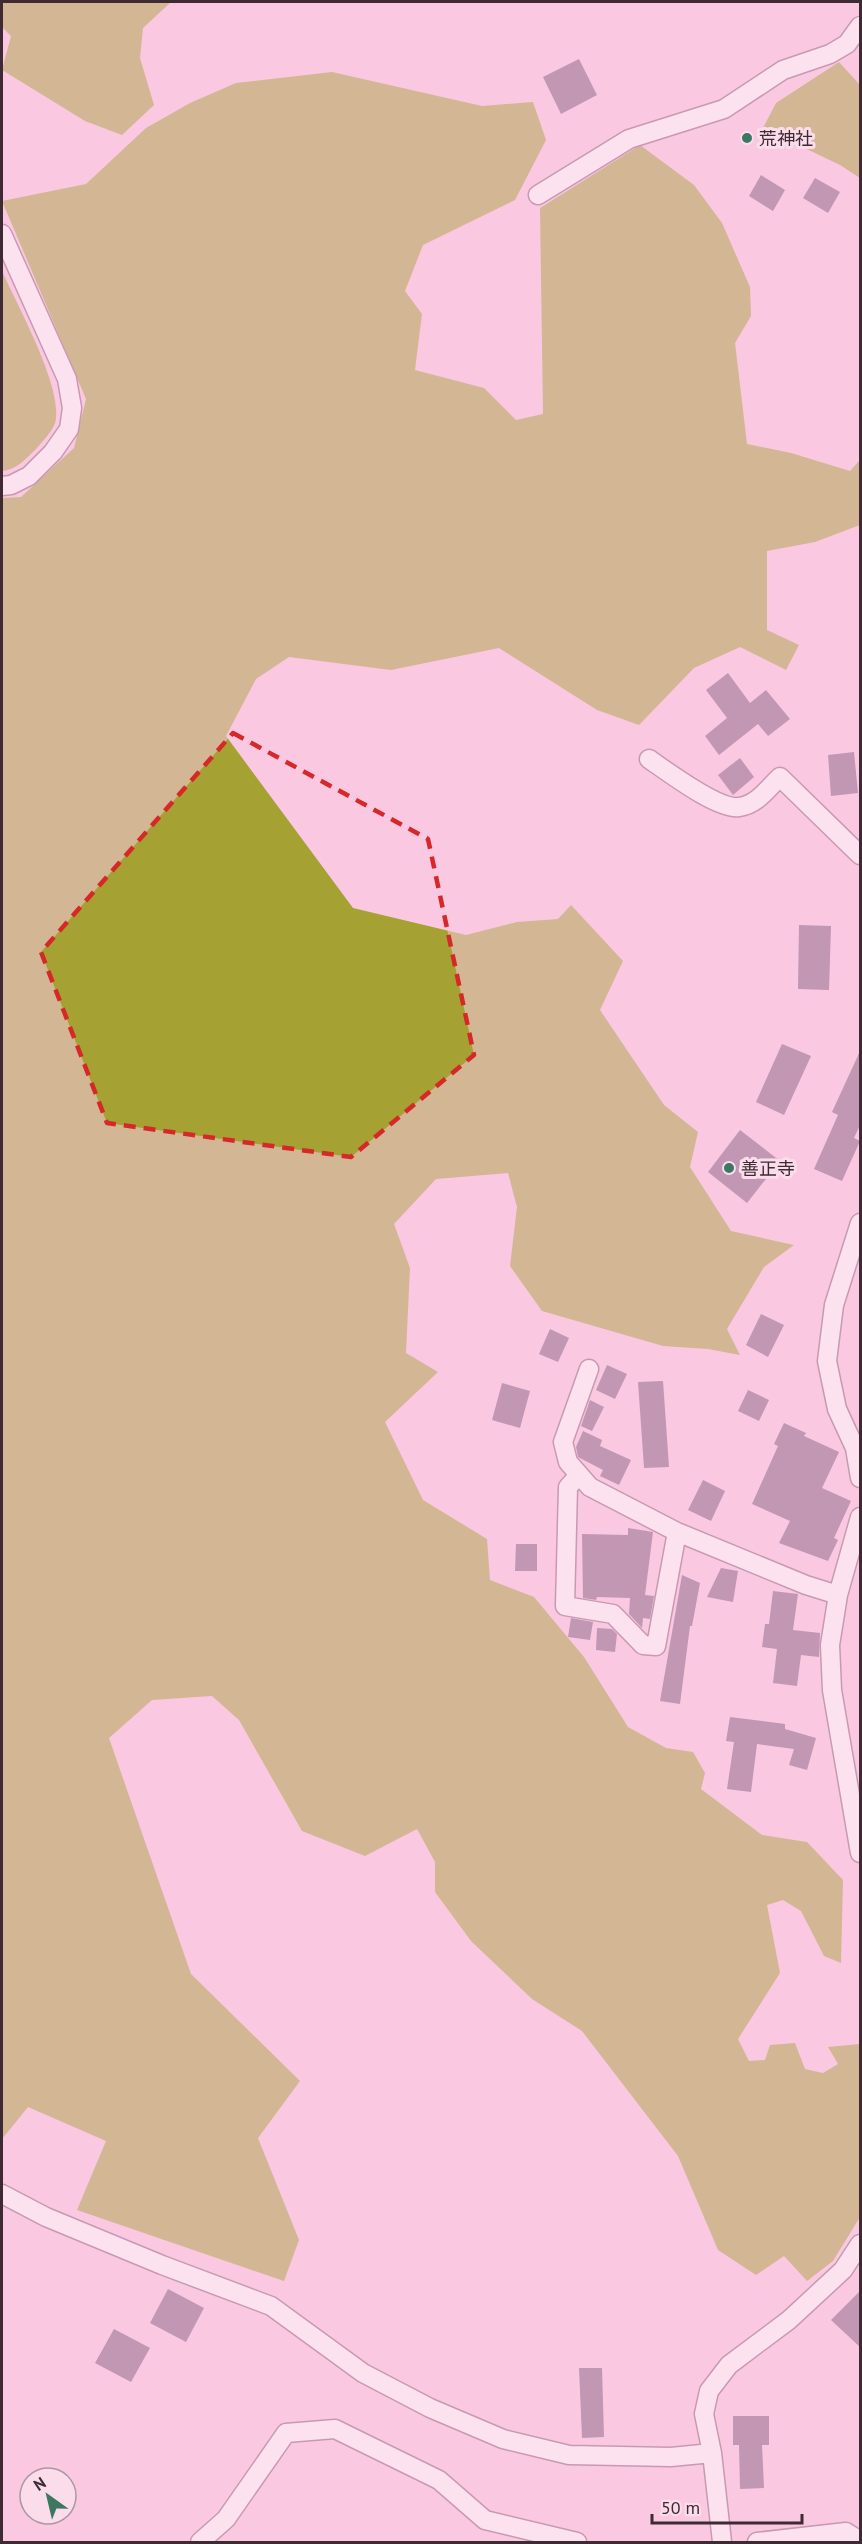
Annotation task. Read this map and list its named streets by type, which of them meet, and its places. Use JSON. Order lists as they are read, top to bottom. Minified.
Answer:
{"places":["荒神社","善正寺"],"scale_bar":"50 m","north":"top left"}
